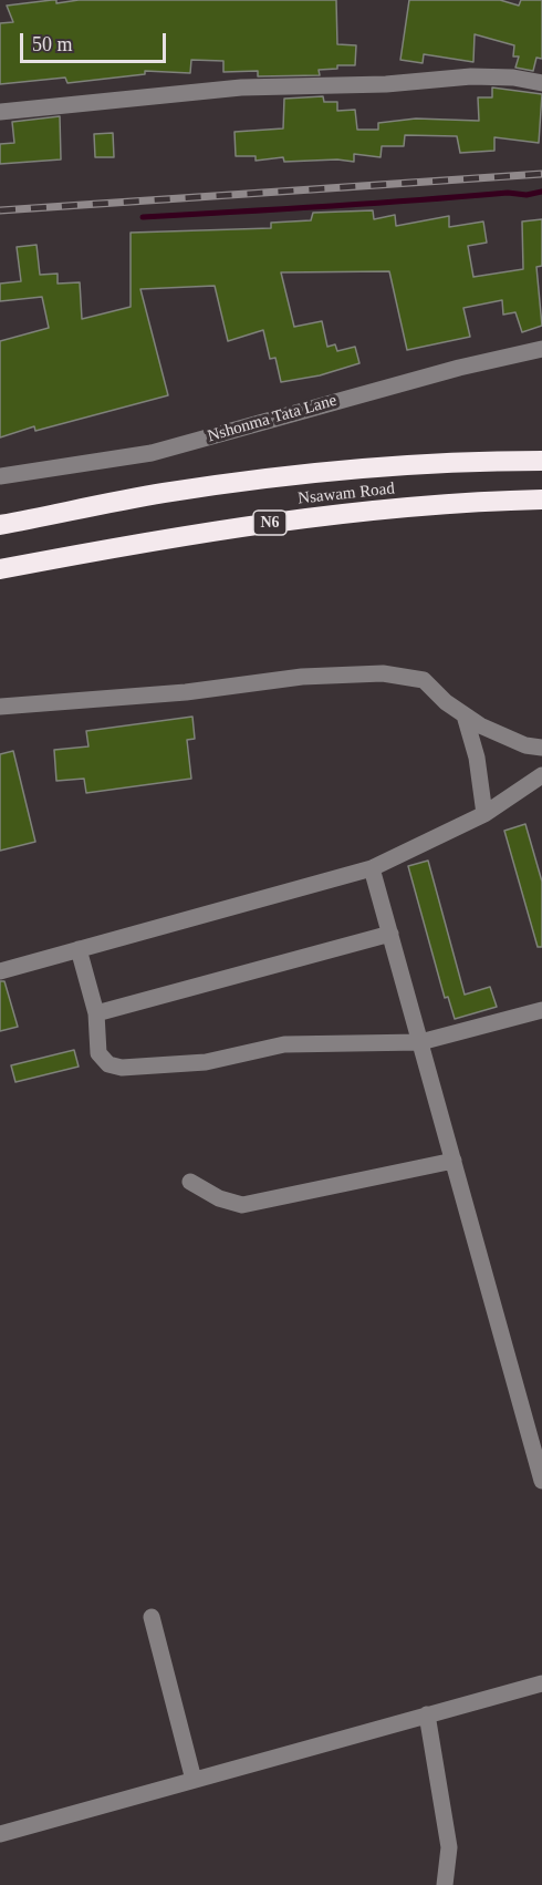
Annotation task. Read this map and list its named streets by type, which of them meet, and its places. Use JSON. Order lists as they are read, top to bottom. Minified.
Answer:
{"streets":{"highway":["Nsawam Road","N6"],"street":["Nshonma Tata Lane"]},"scale_bar":"50 m"}
